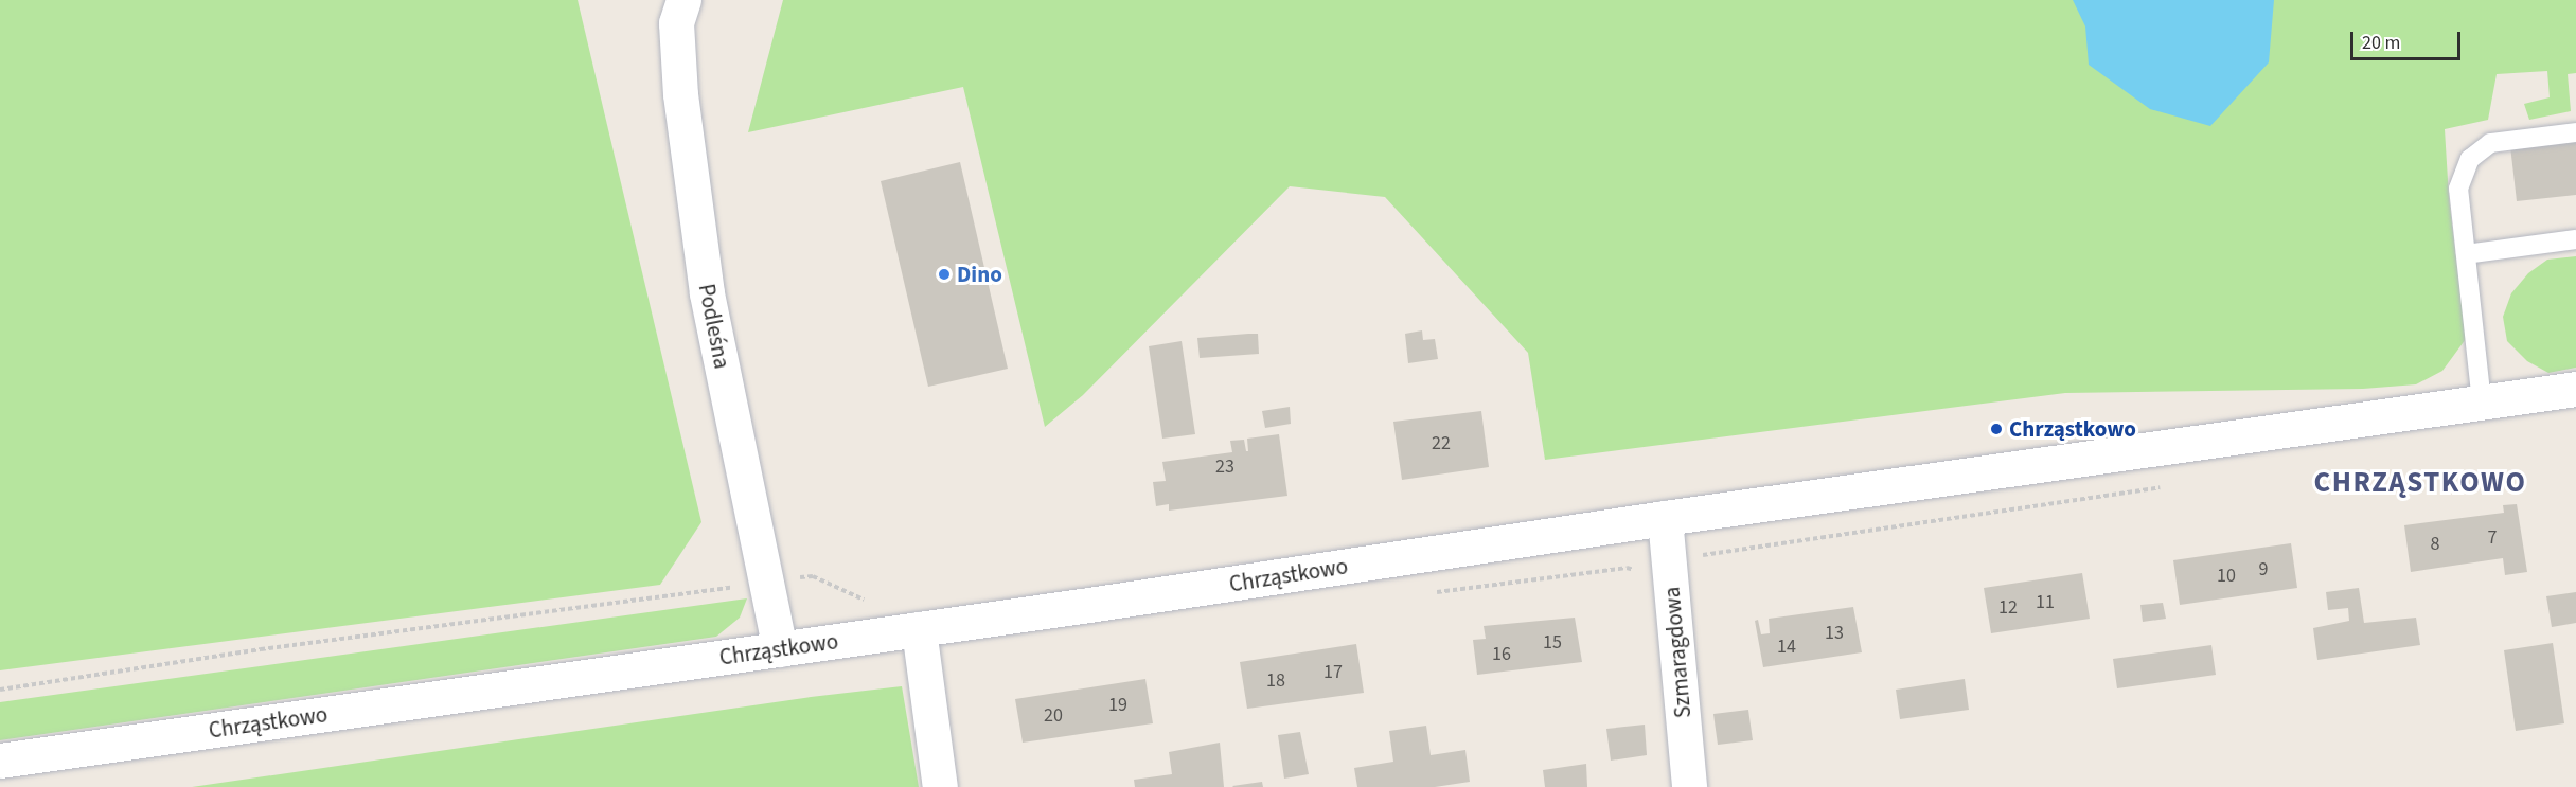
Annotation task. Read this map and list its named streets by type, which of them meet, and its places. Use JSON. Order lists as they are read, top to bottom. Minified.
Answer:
{"streets":{"street":["Podleśna","Chrząstkowo","Szmaragdowa"]},"crossings":[["Podleśna","Chrząstkowo"],["Chrząstkowo","Szmaragdowa"]],"districts":["CHRZĄSTKOWO"],"places":["Dino","Chrząstkowo"],"house_numbers":["22","23","7","8","9","10","11","12","13","15","14","16","17","18","19","20"],"scale_bar":"20 m"}
